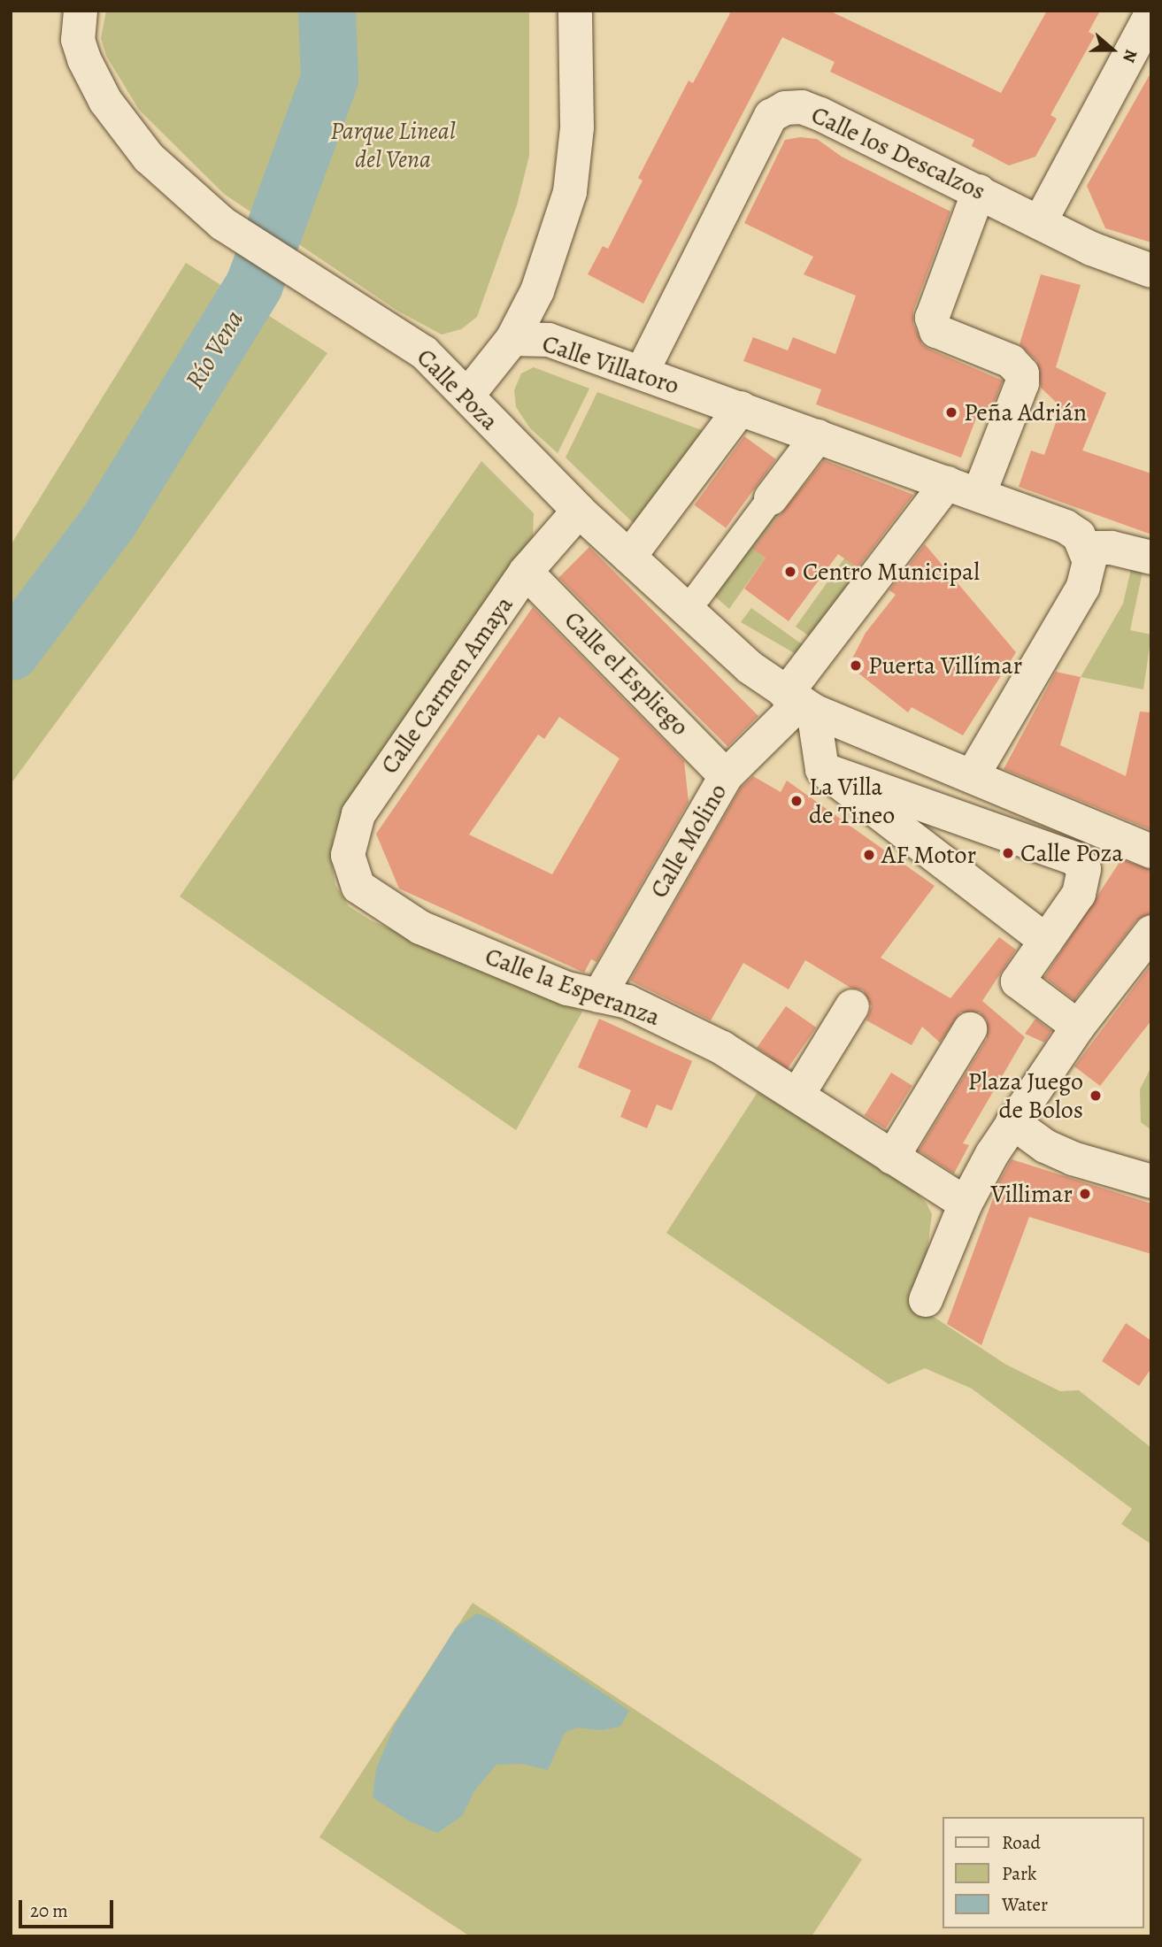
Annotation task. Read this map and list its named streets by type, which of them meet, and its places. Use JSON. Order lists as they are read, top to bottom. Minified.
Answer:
{"streets":{"street":["Calle los Descalzos","Calle Villatoro","Calle Poza","Calle el Espliego","Calle Carmen Amaya","Calle Molino","Calle la Esperanza"]},"crossings":[["Calle los Descalzos","Calle Villatoro"],["Calle Villatoro","Calle Poza"],["Calle Poza","Calle Carmen Amaya"],["Calle Poza","Calle Molino"],["Calle el Espliego","Calle Carmen Amaya"],["Calle el Espliego","Calle Molino"],["Calle Carmen Amaya","Calle la Esperanza"],["Calle Molino","Calle la Esperanza"]],"water":["Río Vena"],"parks":["Parque Lineal del Vena"],"places":["Peña Adrián","Centro Municipal","Puerta Villímar","La Villa de Tineo","Calle Poza","AF Motor","Plaza Juego de Bolos","Villimar"],"legend":["Road","Park","Water"],"scale_bar":"20 m","north":"right"}
